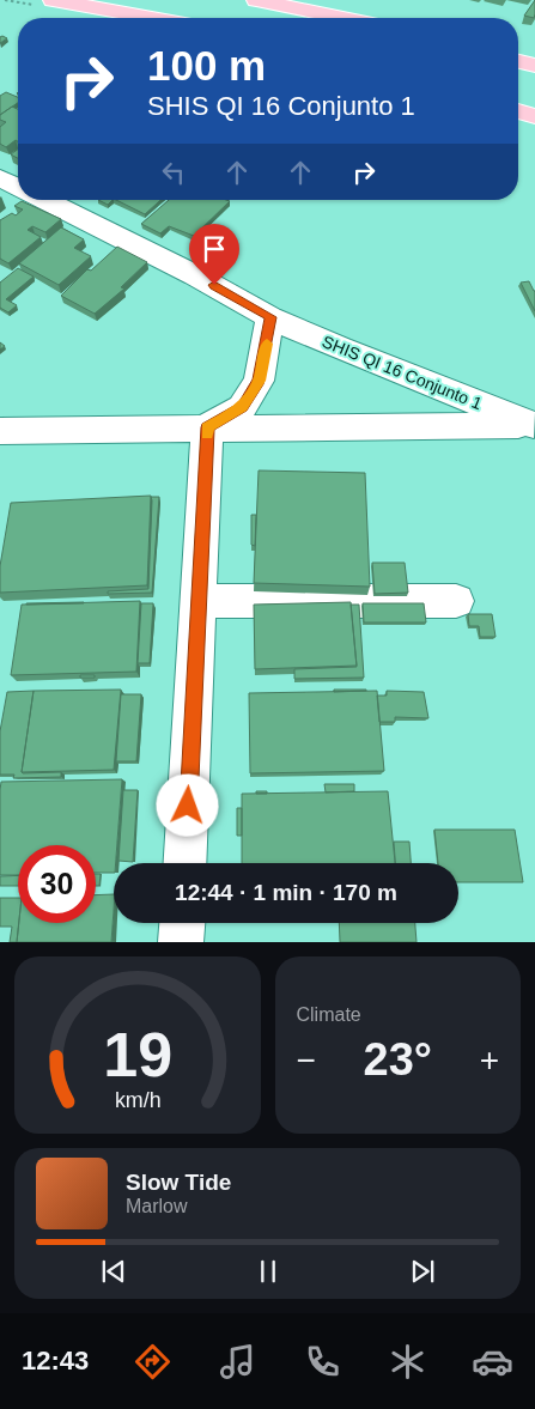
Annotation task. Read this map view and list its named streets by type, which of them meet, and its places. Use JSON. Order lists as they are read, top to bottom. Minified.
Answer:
{"streets":{"street":["SHIS QI 16 Conjunto 1"]},"page":{"turn":["100 m","SHIS QI 16 Conjunto 1"],"limit":"30","trip":"12:44 · 1 min · 170 m","tile":"Climate","heat":["−","23°","+"],"song":["Slow Tide","Marlow"],"tabs":"12:43","gauge":["19","km/h"]}}
